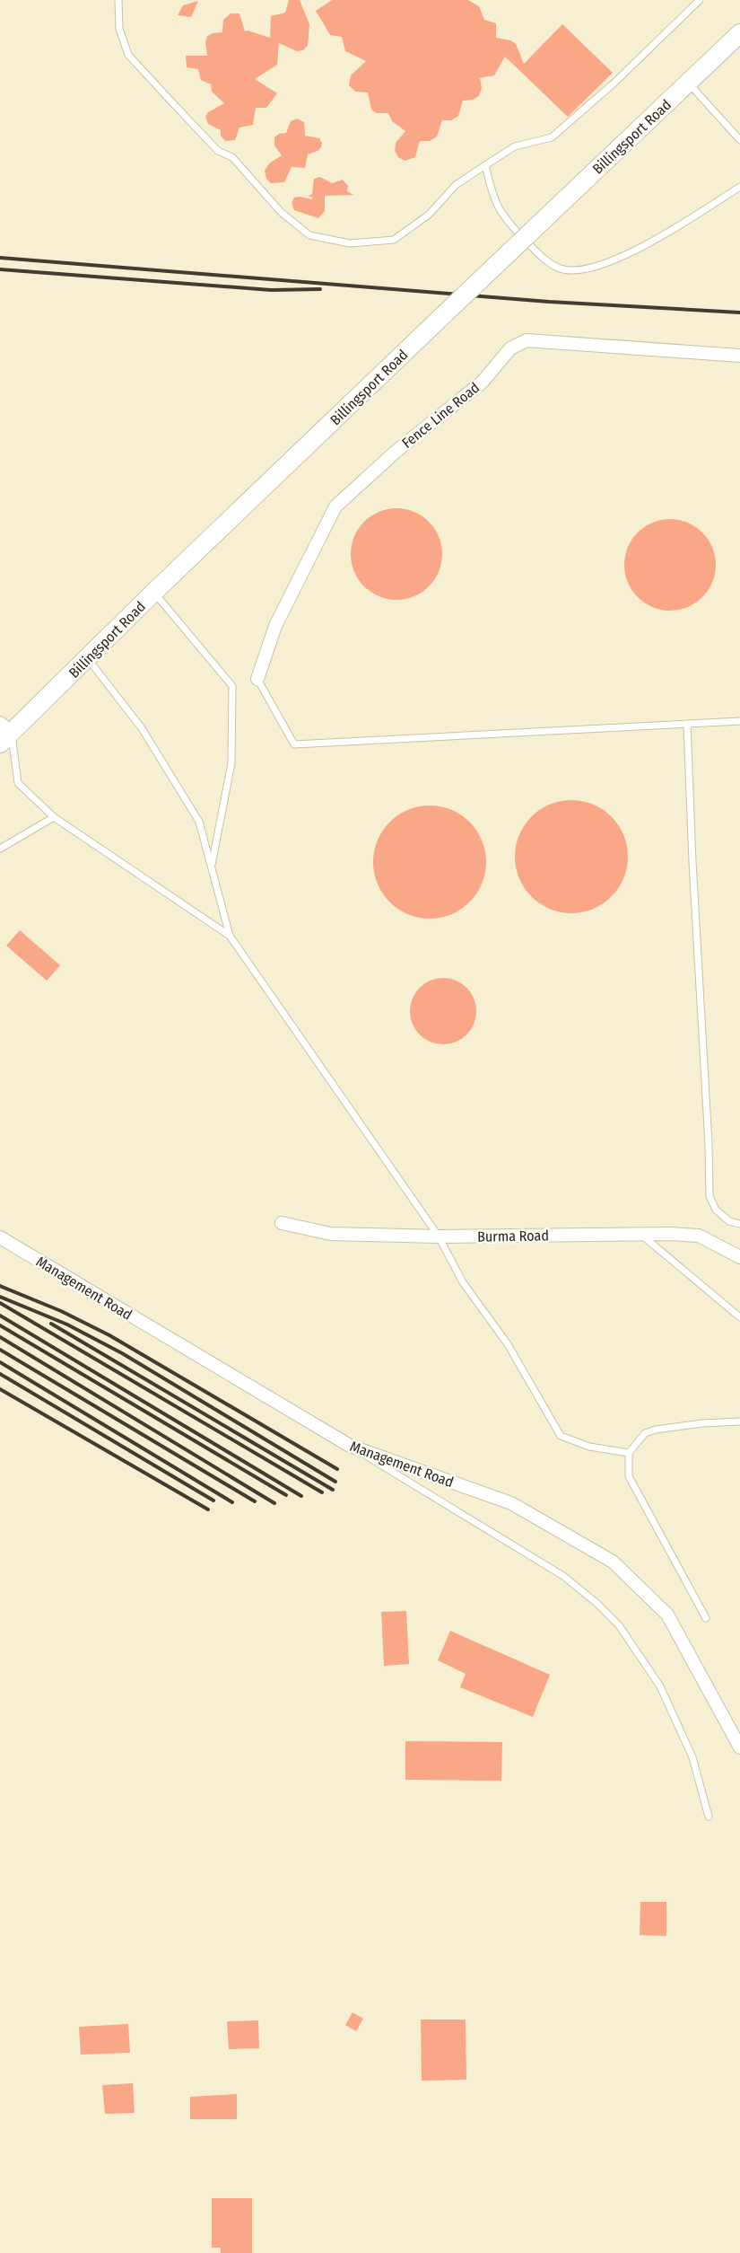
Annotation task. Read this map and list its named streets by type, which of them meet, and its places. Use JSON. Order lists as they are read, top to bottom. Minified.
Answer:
{"streets":{"street":["Billingsport Road","Fence Line Road","Burma Road","Management Road"]}}
